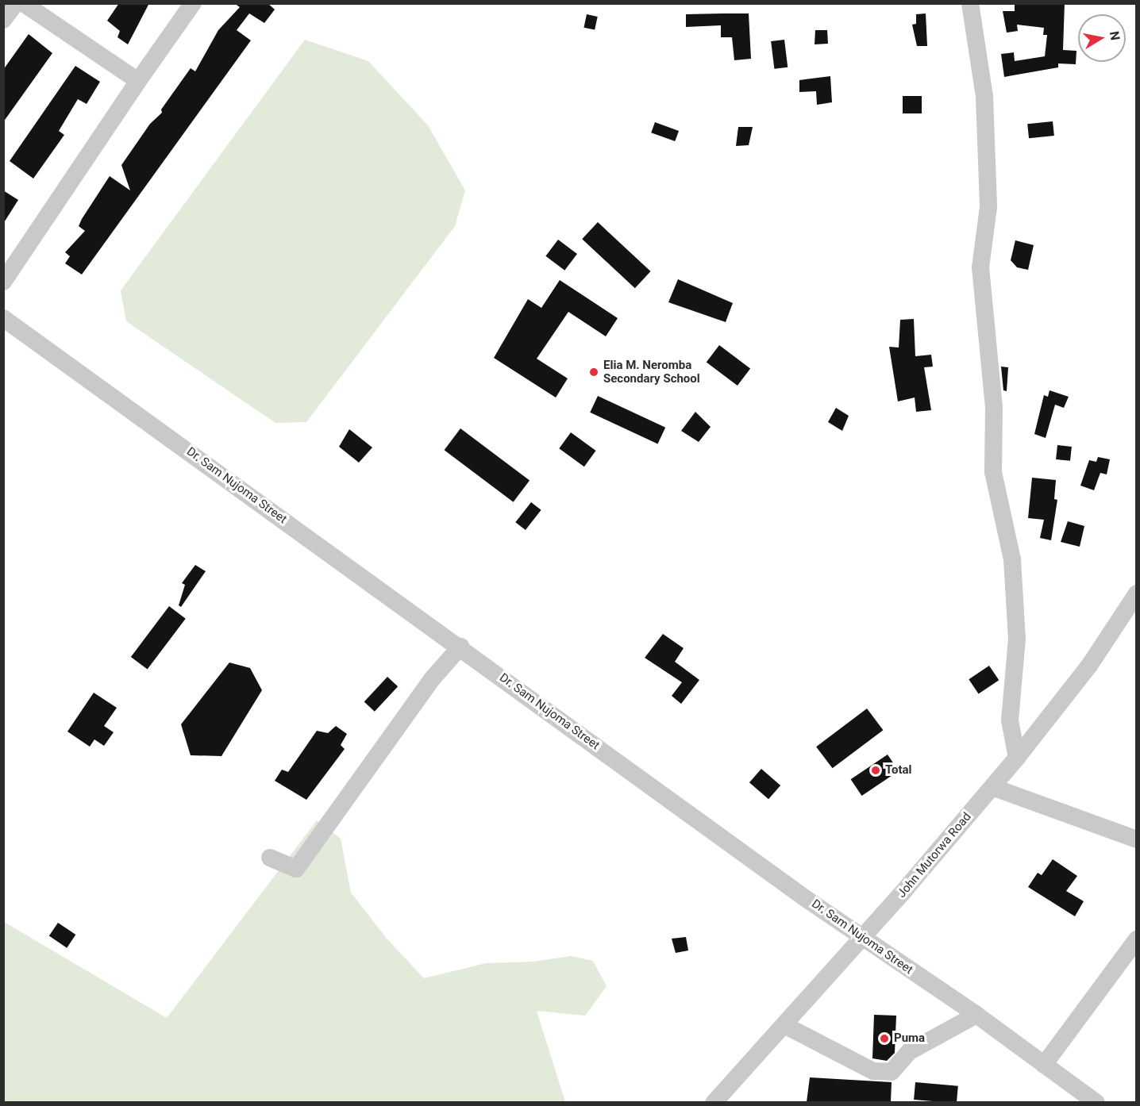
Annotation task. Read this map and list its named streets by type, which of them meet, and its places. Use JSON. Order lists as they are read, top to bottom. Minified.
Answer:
{"streets":{"street":["Dr. Sam Nujoma Street","John Mutorwa Road"]},"crossings":[["Dr. Sam Nujoma Street","John Mutorwa Road"]],"places":["Elia M. Neromba Secondary School","Total","Puma"],"north":"right"}
